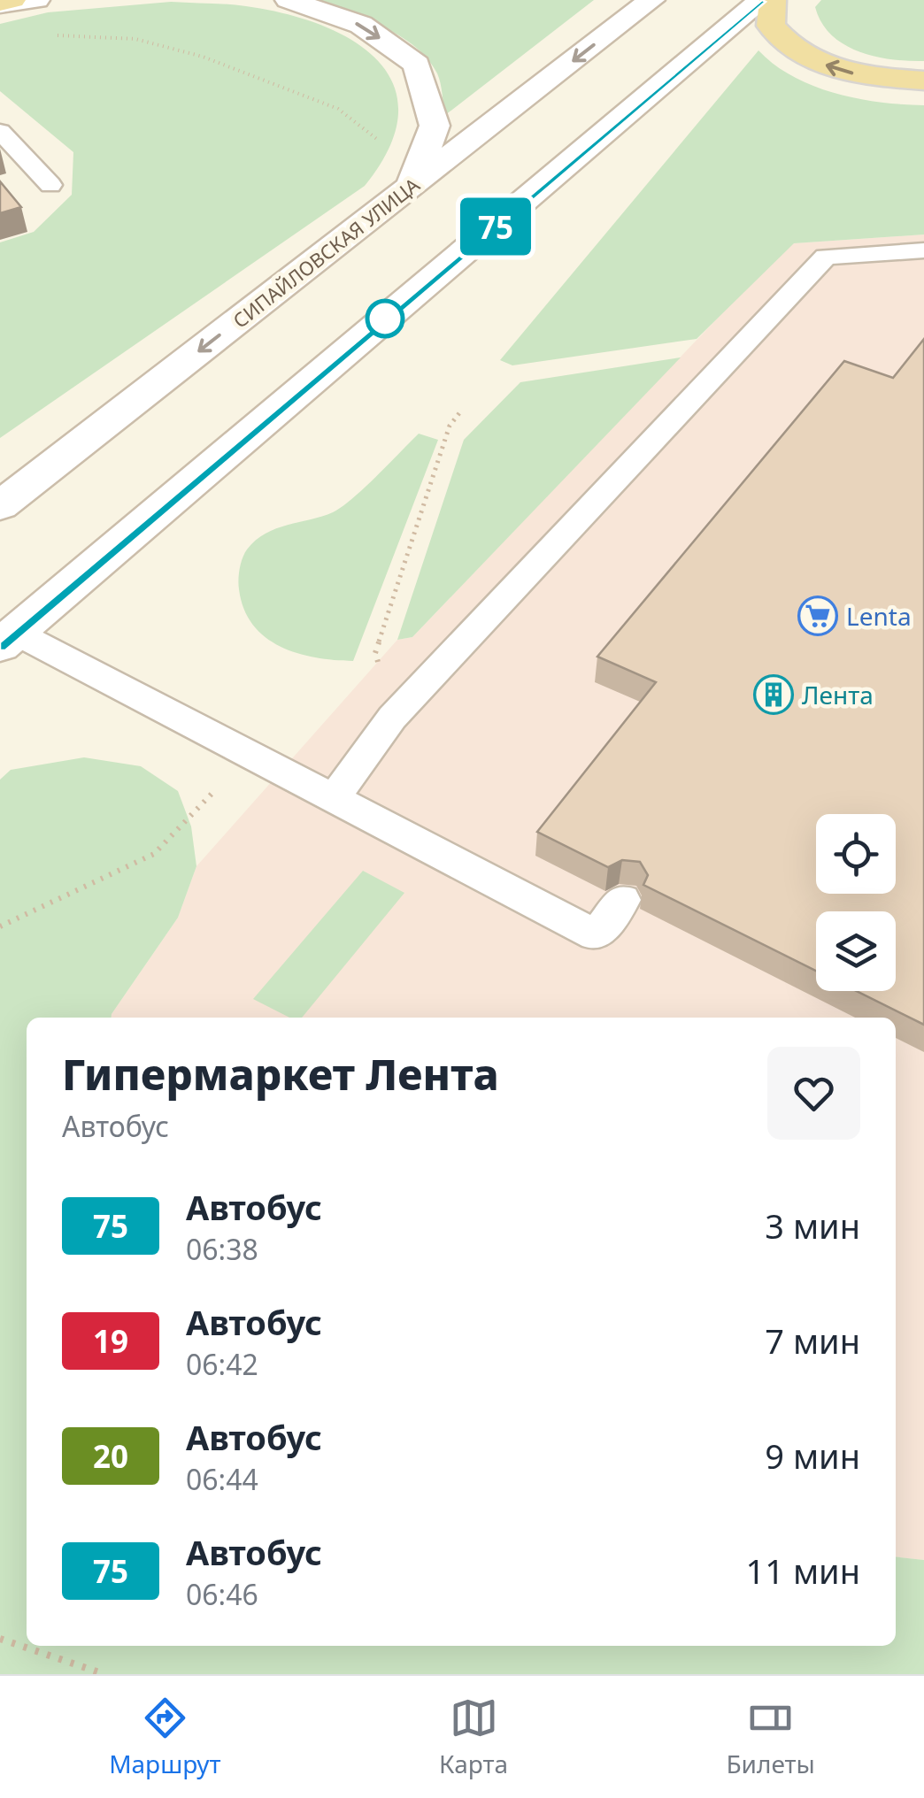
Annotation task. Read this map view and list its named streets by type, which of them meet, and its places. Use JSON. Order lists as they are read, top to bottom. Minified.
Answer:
{"streets":{"main road":["СИПАЙЛОВСКАЯ УЛИЦА"]},"places":{"supermarket":["Lenta"],"building":["Лента"]},"lines":["bus line 75"],"page":{"on_map":"75","heading":["Гипермаркет Лента","Автобус"],"list":[{"mark":"75","name":"Автобус","note":"06:38","value":"3 мин"},{"mark":"19","name":"Автобус","note":"06:42","value":"7 мин"},{"mark":"20","name":"Автобус","note":"06:44","value":"9 мин"},{"mark":"75","name":"Автобус","note":"06:46","value":"11 мин"}],"tabs":["Маршрут","Карта","Билеты"]}}
